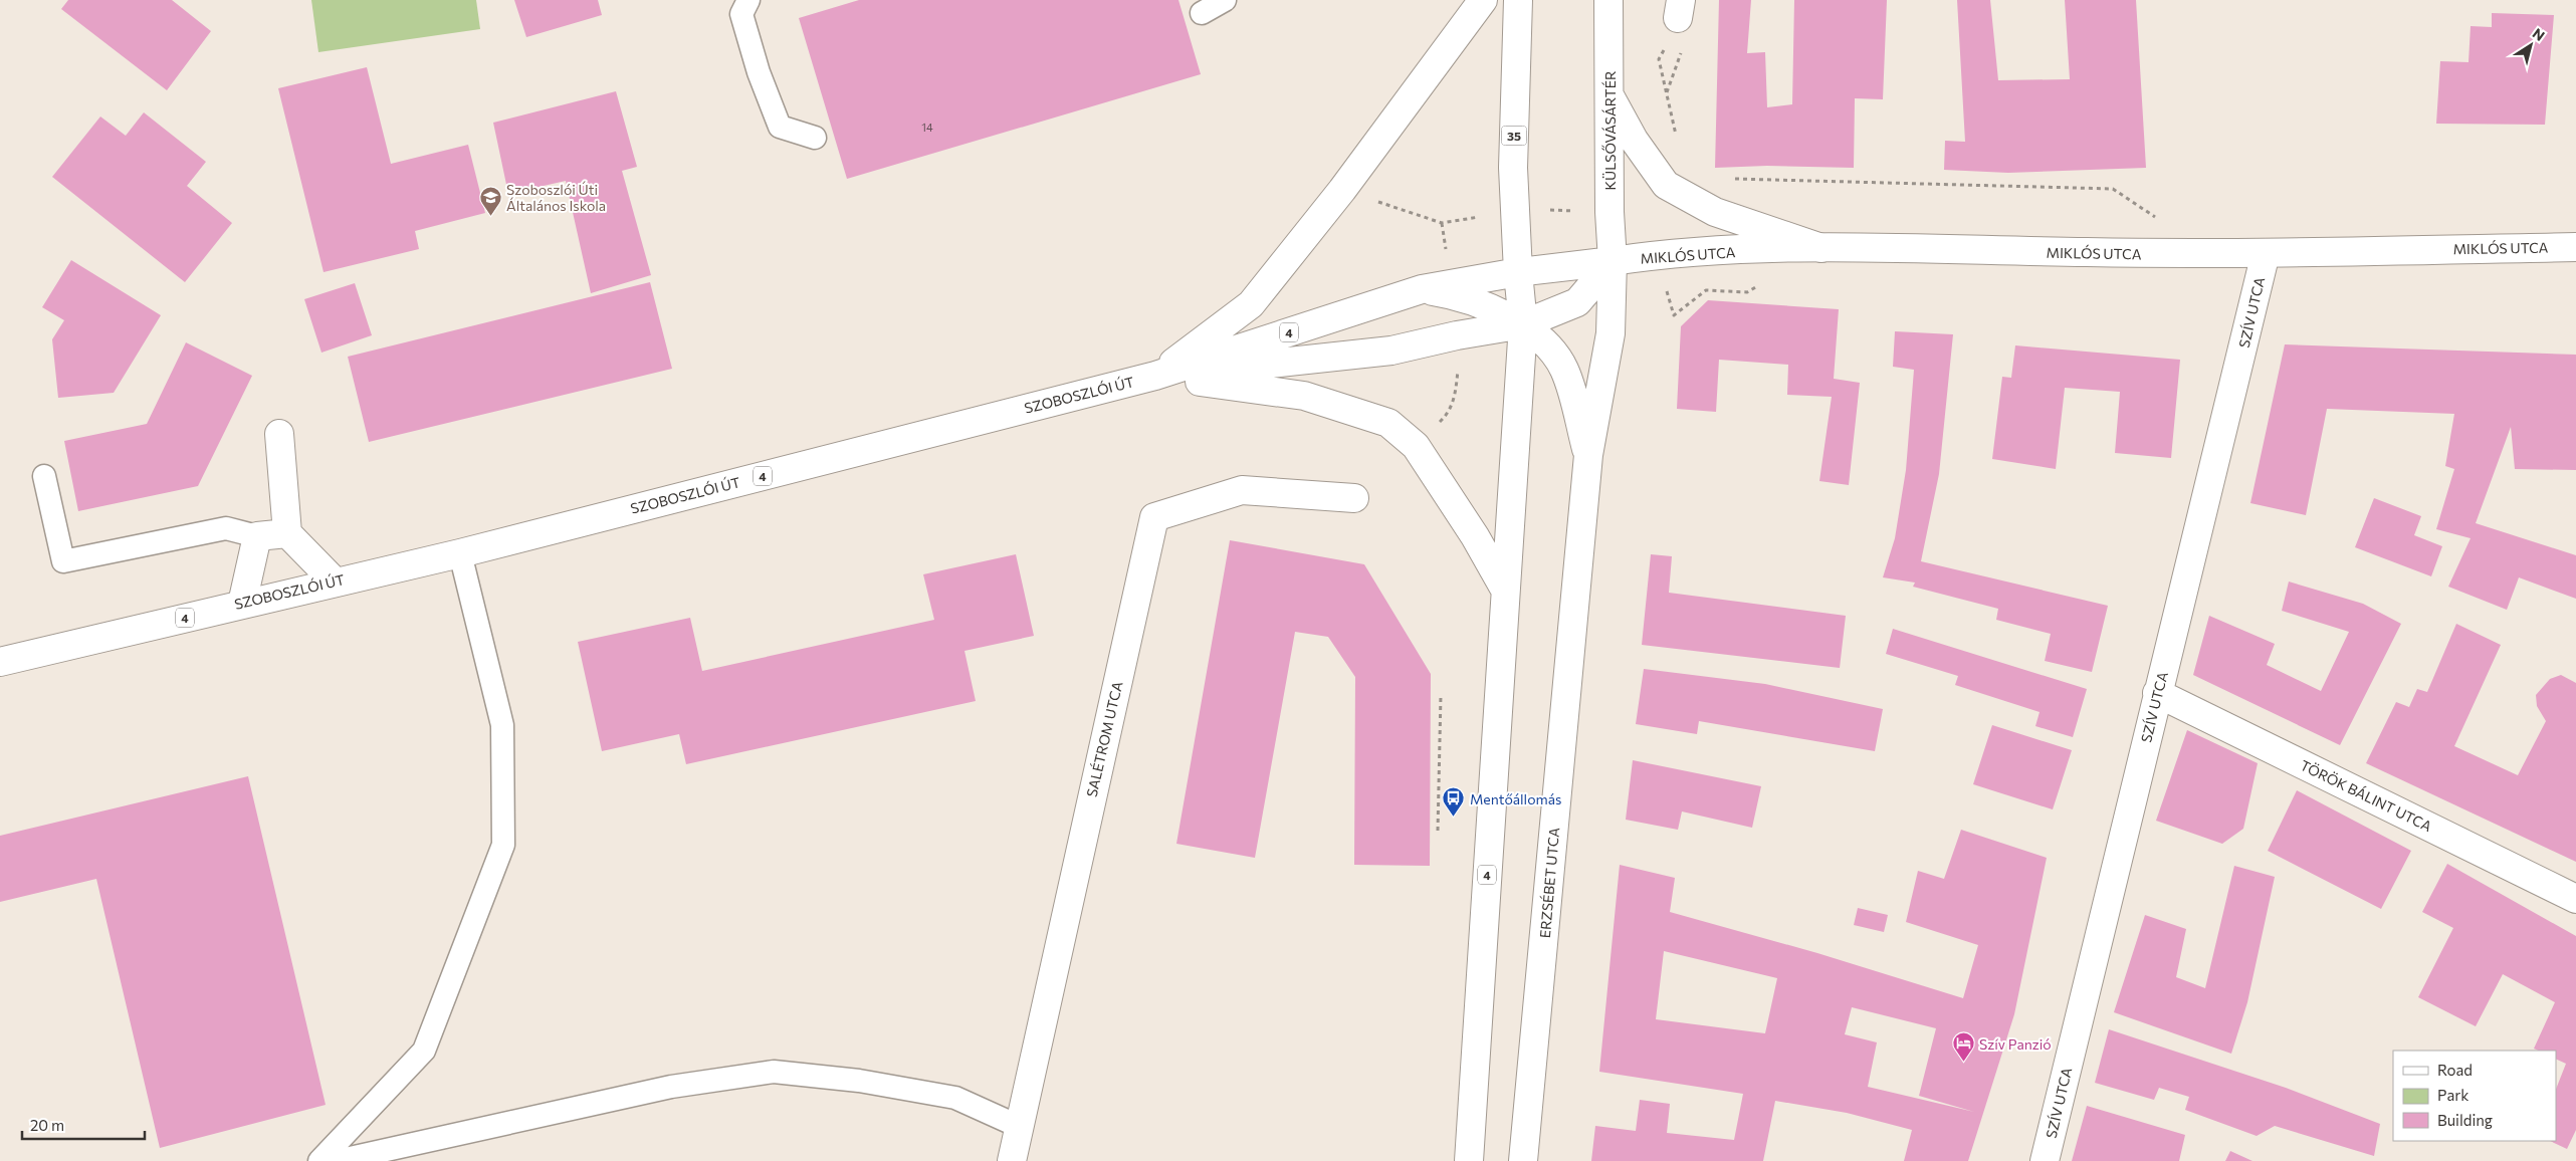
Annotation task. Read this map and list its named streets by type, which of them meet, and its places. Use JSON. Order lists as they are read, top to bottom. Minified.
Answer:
{"streets":{"main road":["KÜLSŐVÁSÁRTÉR","35","MIKLÓS UTCA","SZÍV UTCA","4","SZOBOSZLÓI ÚT","SALÉTROM UTCA","TÖRÖK BÁLINT UTCA","ERZSÉBET UTCA"]},"crossings":[["KÜLSŐVÁSÁRTÉR","MIKLÓS UTCA"],["KÜLSŐVÁSÁRTÉR","4"],["KÜLSŐVÁSÁRTÉR","ERZSÉBET UTCA"],["35","MIKLÓS UTCA"],["35","SZOBOSZLÓI ÚT"],["MIKLÓS UTCA","SZÍV UTCA"],["MIKLÓS UTCA","SZOBOSZLÓI ÚT"],["SZÍV UTCA","TÖRÖK BÁLINT UTCA"],["4","SZOBOSZLÓI ÚT"],["4","ERZSÉBET UTCA"]],"places":{"school or university":["Szoboszlói Úti Általános Iskola"],"bus stop":["Mentőállomás"],"hotel":["Szív Panzió"]},"house_numbers":["14"],"legend":["Road","Park","Building"],"scale_bar":"20 m","north":"top right"}
